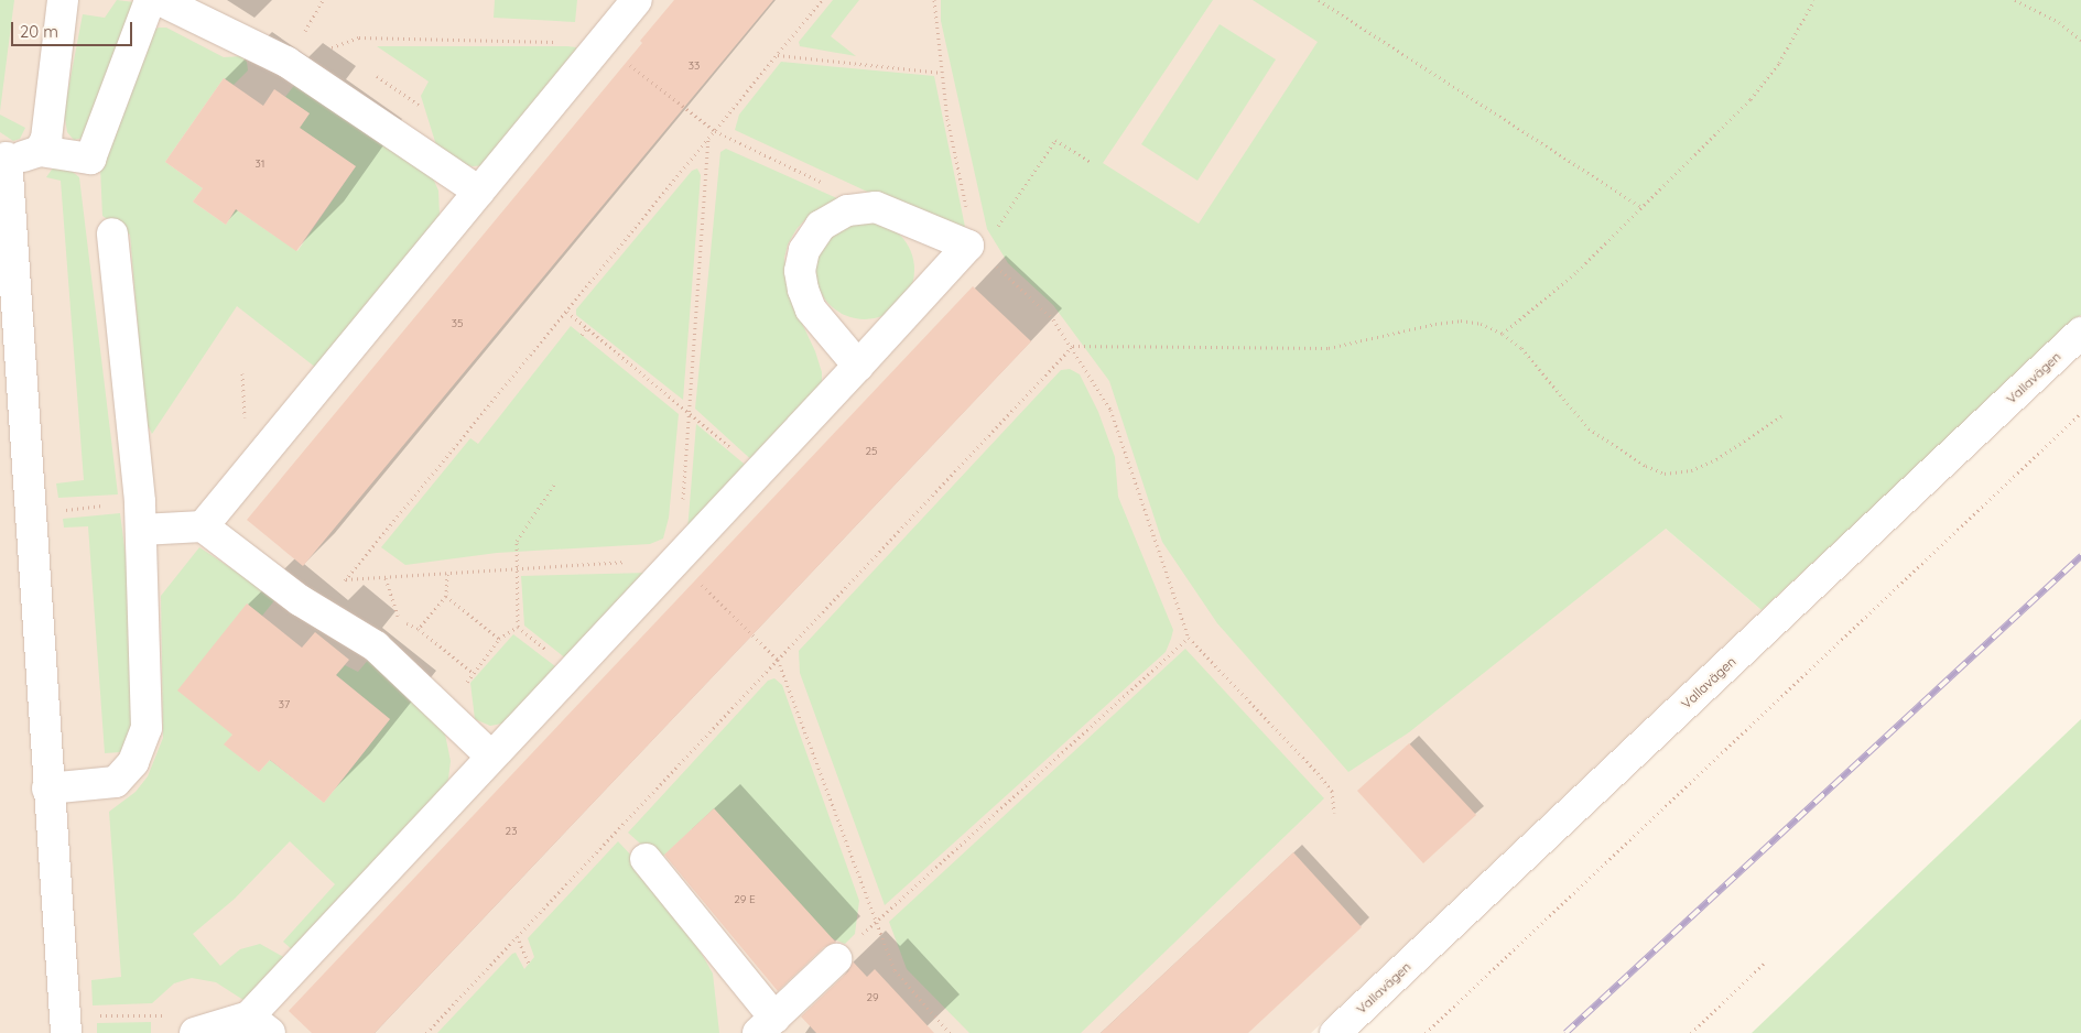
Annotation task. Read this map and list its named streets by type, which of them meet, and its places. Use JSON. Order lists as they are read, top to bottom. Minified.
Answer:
{"streets":{"street":["Vallavägen"]},"house_numbers":["33","31","35","25","37","23","29 E","29"],"scale_bar":"20 m"}
